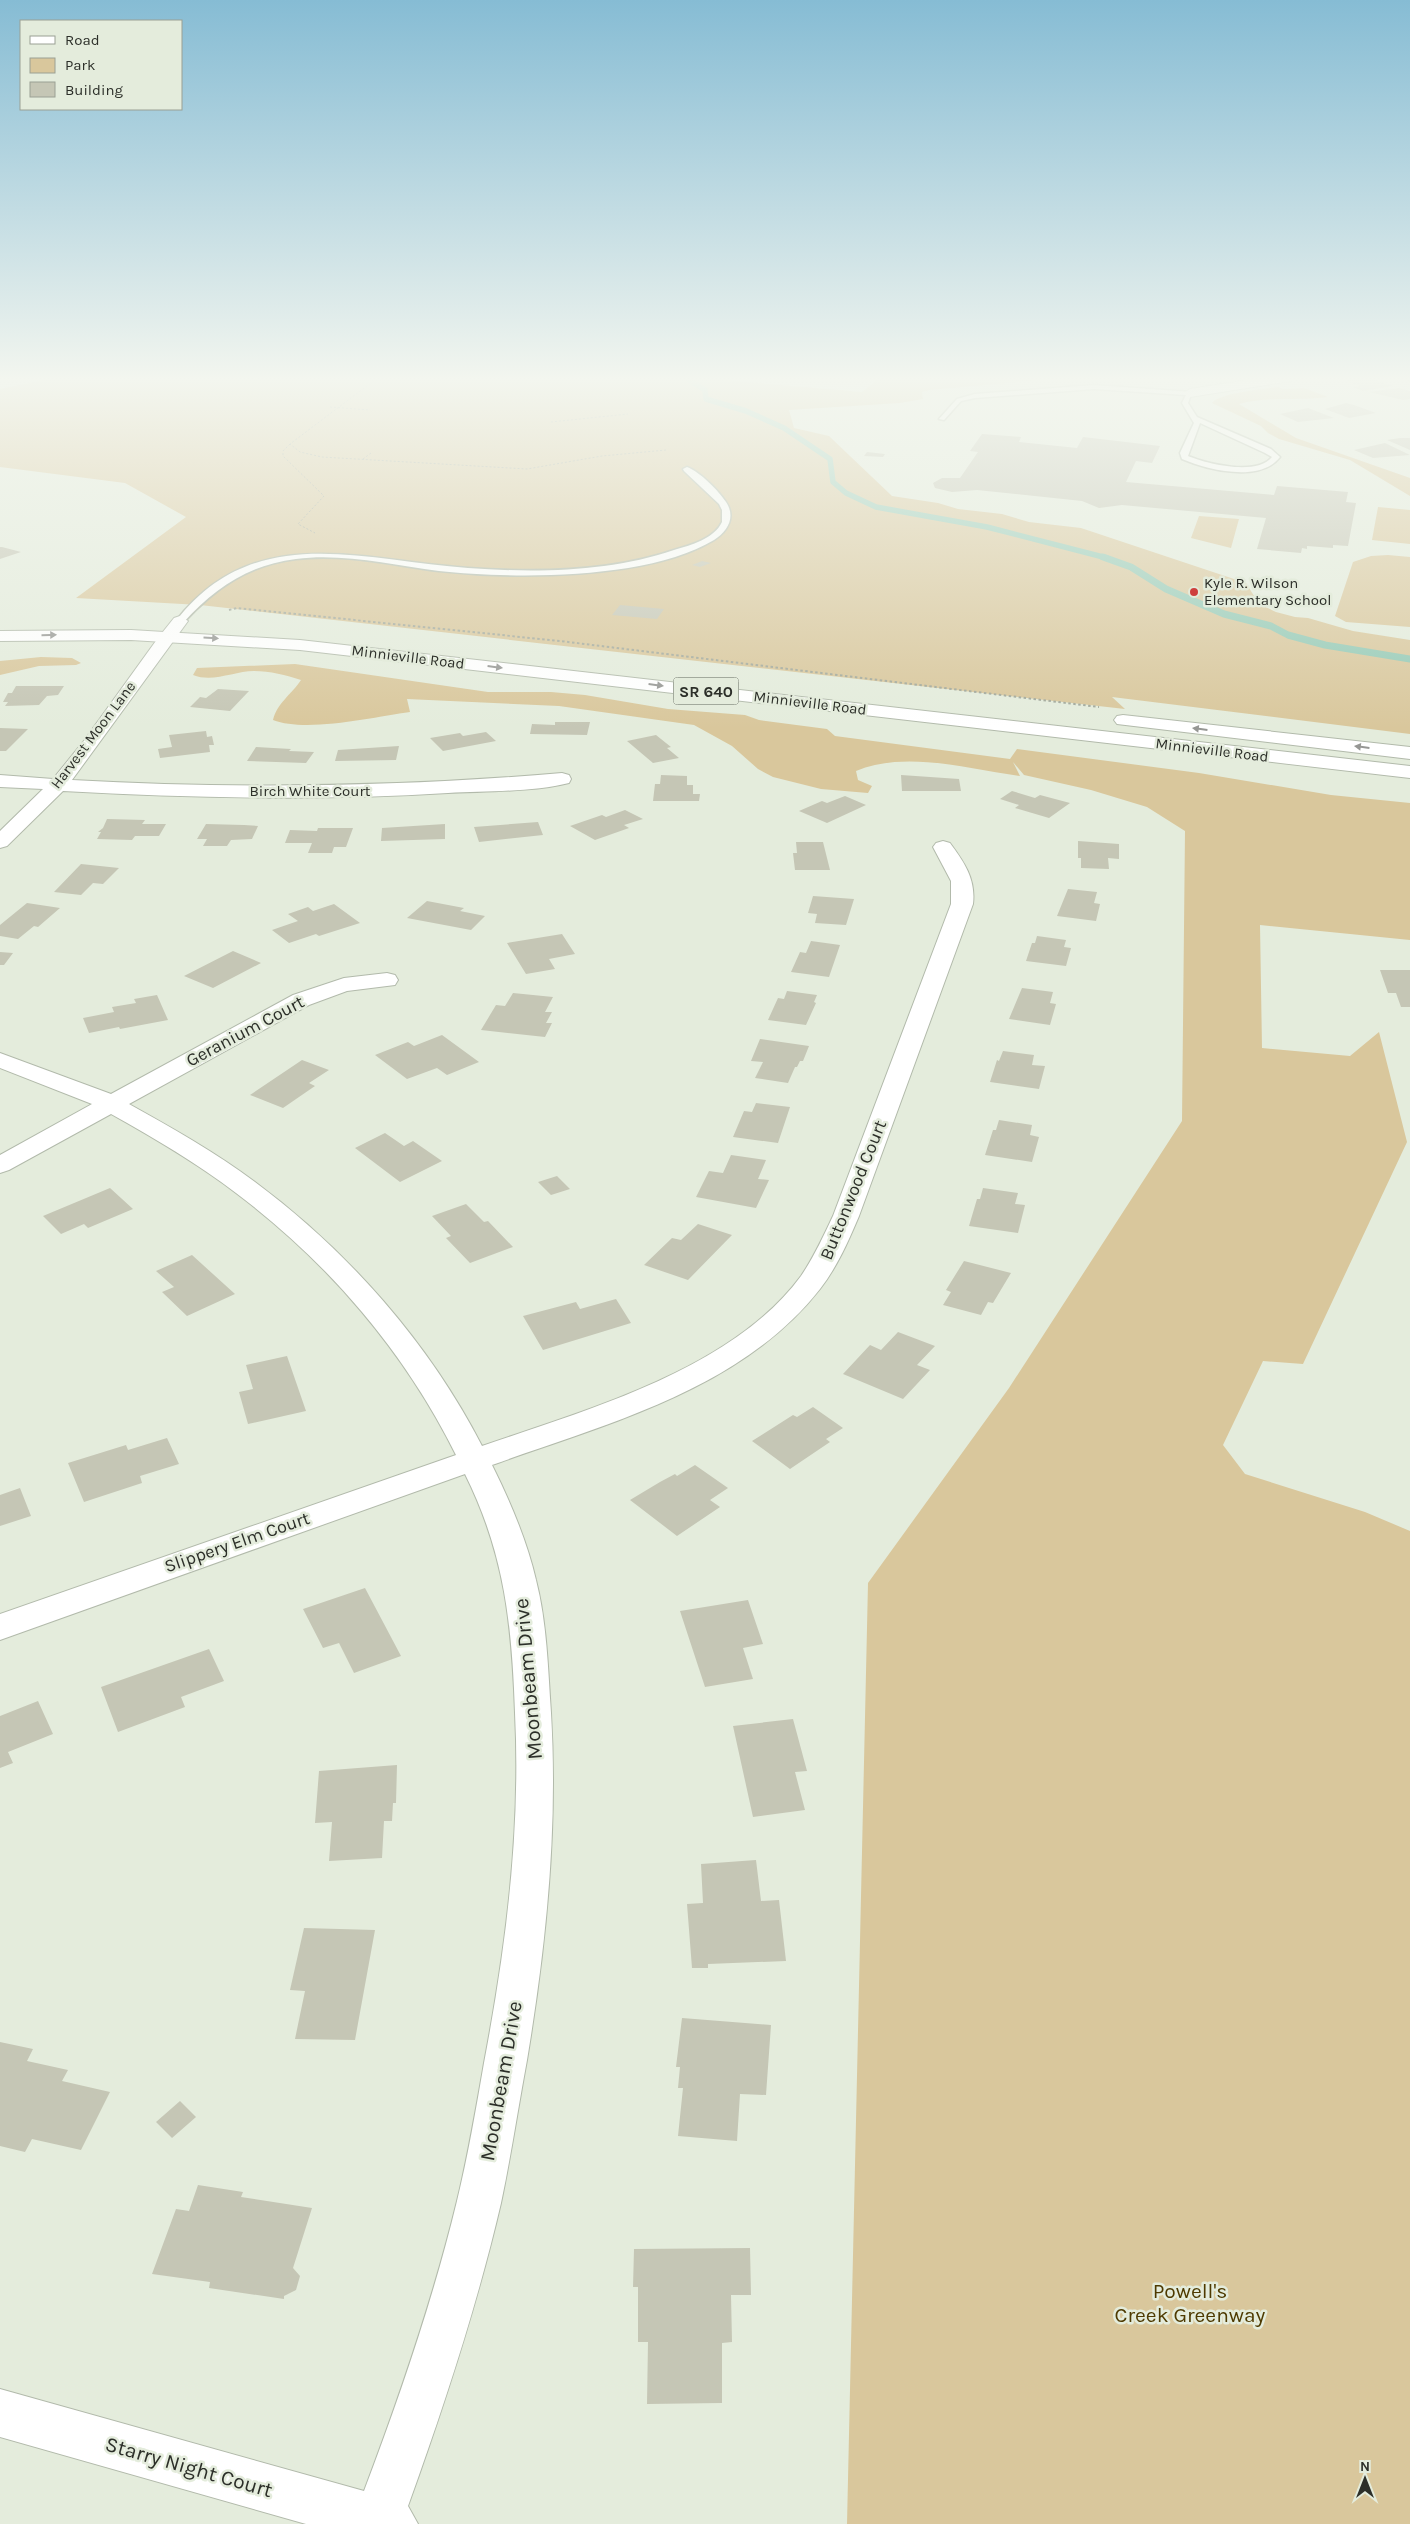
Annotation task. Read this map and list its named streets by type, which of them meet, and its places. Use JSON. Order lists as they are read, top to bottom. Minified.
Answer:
{"streets":{"street":["Minnieville Road","SR 640","Harvest Moon Lane","Birch White Court","Geranium Court","Buttonwood Court","Slippery Elm Court","Moonbeam Drive","Starry Night Court"]},"crossings":[["Minnieville Road","Harvest Moon Lane"],["Harvest Moon Lane","Birch White Court"],["Geranium Court","Moonbeam Drive"],["Buttonwood Court","Slippery Elm Court"],["Buttonwood Court","Moonbeam Drive"],["Slippery Elm Court","Moonbeam Drive"],["Moonbeam Drive","Starry Night Court"]],"parks":["Powell's Creek Greenway"],"places":["Kyle R. Wilson Elementary School"],"legend":["Road","Park","Building"],"north":"top"}
